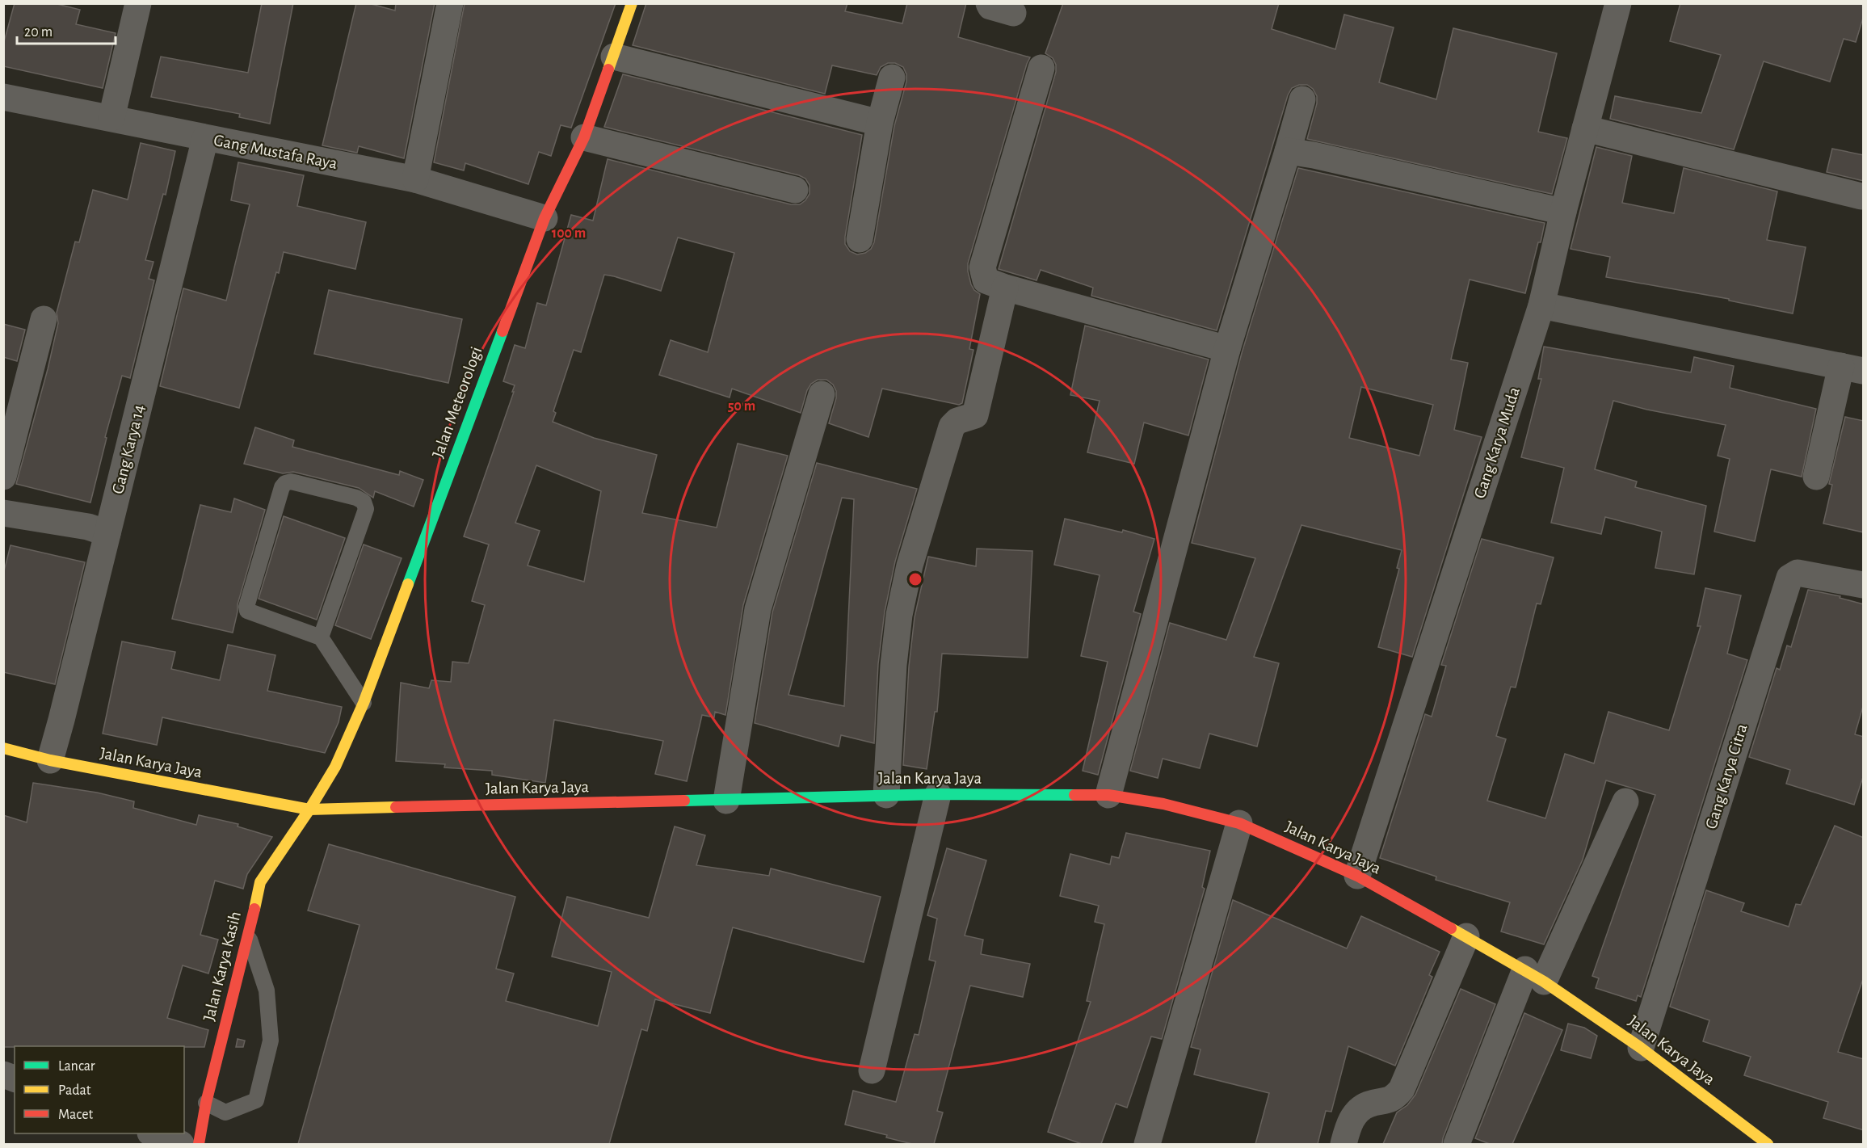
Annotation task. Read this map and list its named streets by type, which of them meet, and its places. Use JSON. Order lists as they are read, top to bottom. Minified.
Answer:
{"streets":{"main road":["Jalan Meteorologi","Jalan Karya Jaya","Jalan Karya Kasih"],"street":["Gang Mustafa Raya","Gang Karya Muda","Gang Karya 14","Gang Karya Citra"]},"crossings":[["Gang Mustafa Raya","Jalan Meteorologi"],["Gang Mustafa Raya","Gang Karya 14"],["Jalan Meteorologi","Jalan Karya Jaya"],["Jalan Meteorologi","Jalan Karya Kasih"],["Gang Karya Muda","Jalan Karya Jaya"],["Gang Karya 14","Jalan Karya Jaya"],["Jalan Karya Jaya","Gang Karya Citra"],["Jalan Karya Jaya","Jalan Karya Kasih"]],"legend":["Lancar","Padat","Macet"],"scale_bar":"20 m","rings":["100 m","50 m"]}
